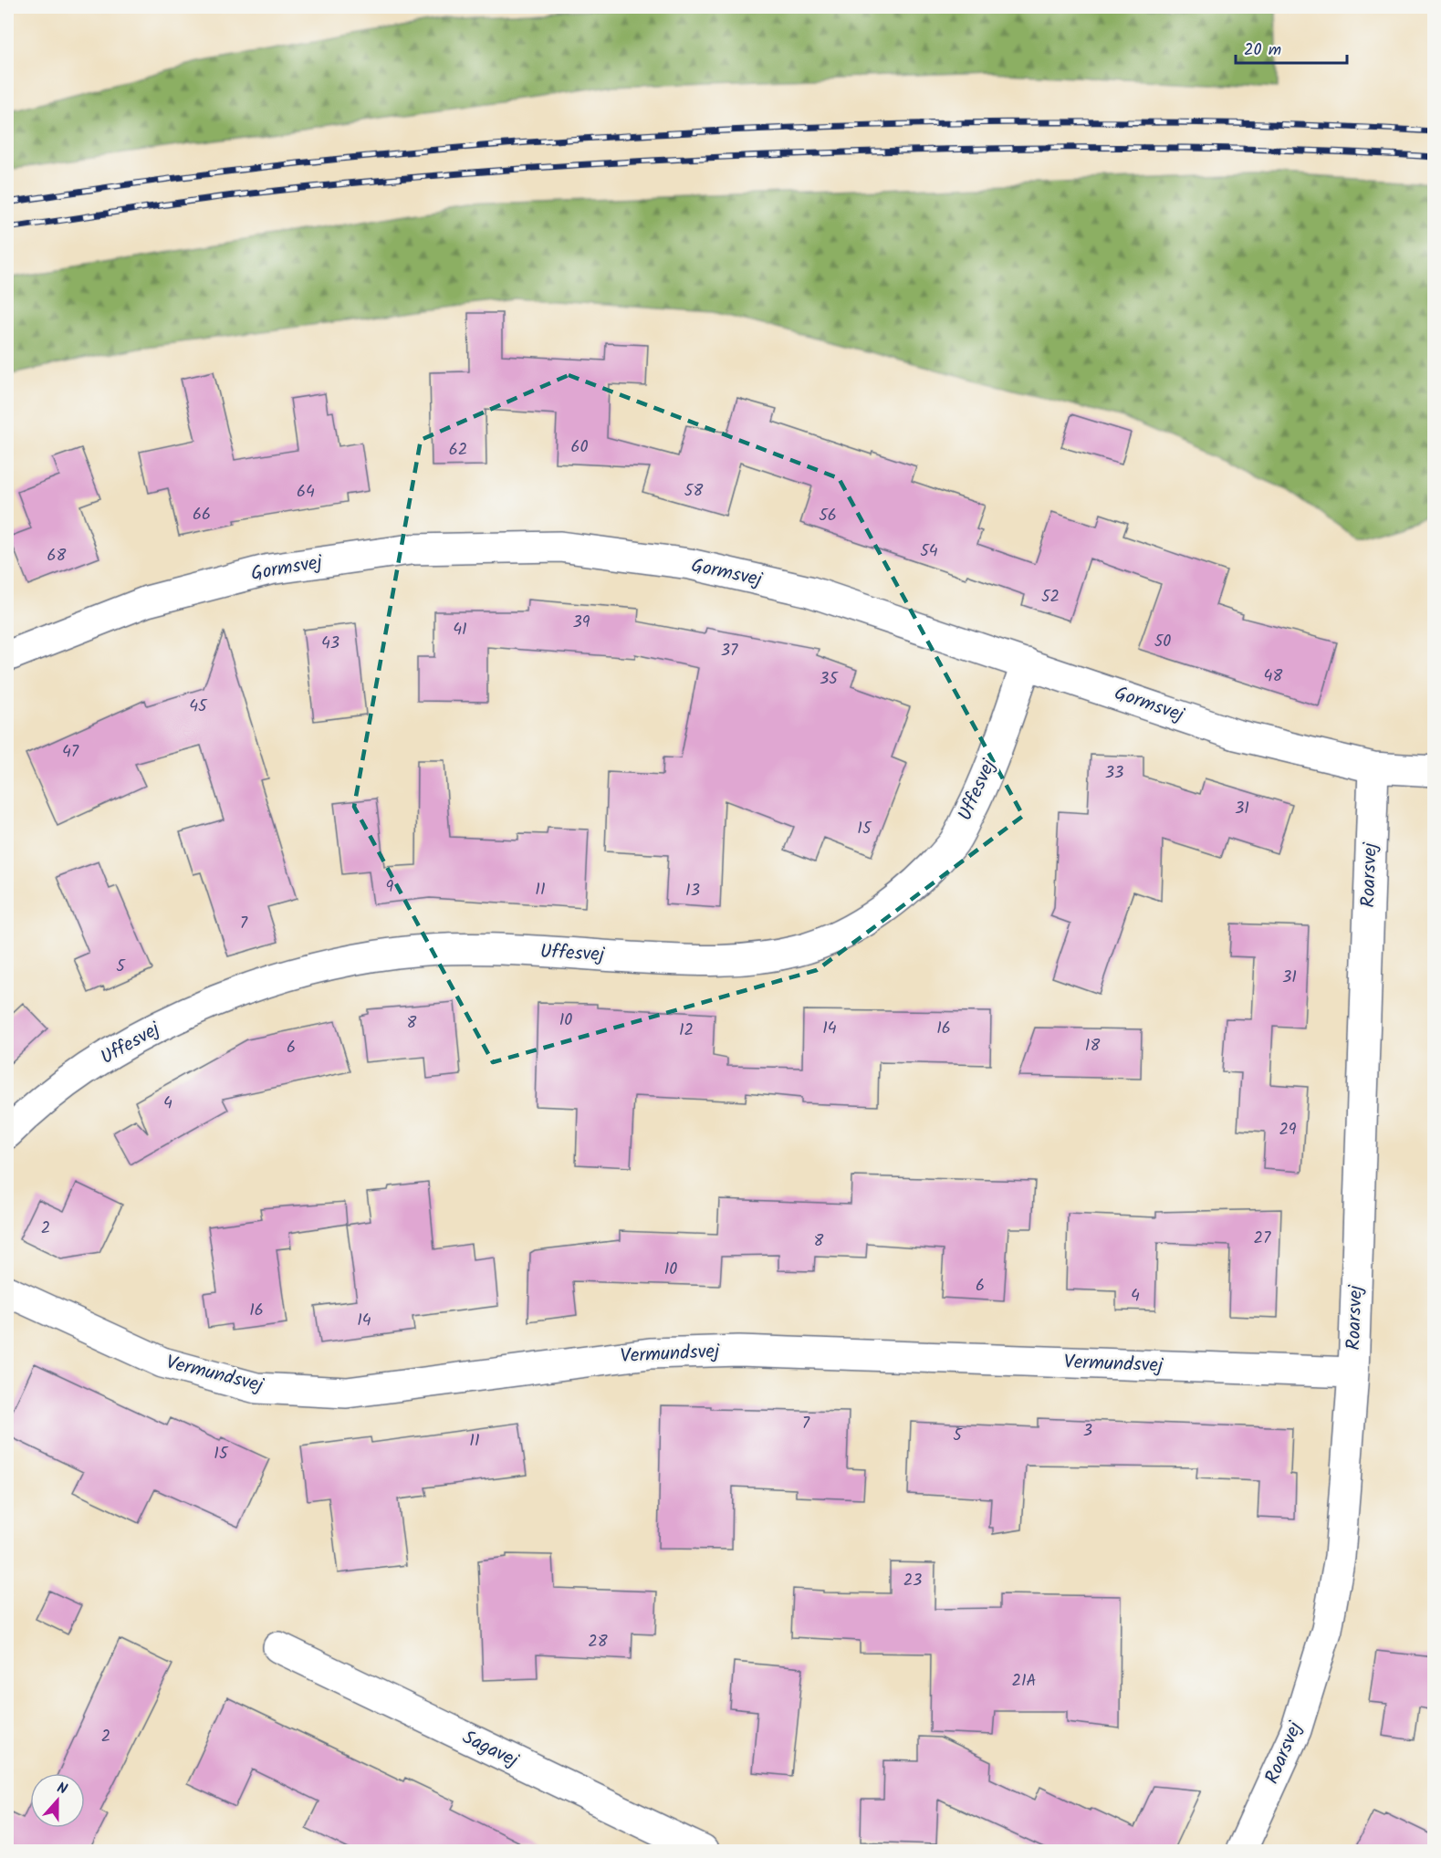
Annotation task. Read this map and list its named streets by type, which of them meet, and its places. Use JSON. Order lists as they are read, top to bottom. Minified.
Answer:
{"streets":{"street":["Gormsvej","Uffesvej","Roarsvej","Vermundsvej","Sagavej"]},"crossings":[["Gormsvej","Uffesvej"],["Gormsvej","Roarsvej"],["Roarsvej","Vermundsvej"]],"house_numbers":["60","62","58","64","66","56","54","68","52","39","41","50","43","37","48","35","45","47","33","31","15","9","11","13","7","5","31","10","8","14","16","12","18","6","4","29","2","27","8","10","6","4","16","14","7","3","5","11","15","23","28","21A","2"],"scale_bar":"20 m","north":"top"}
